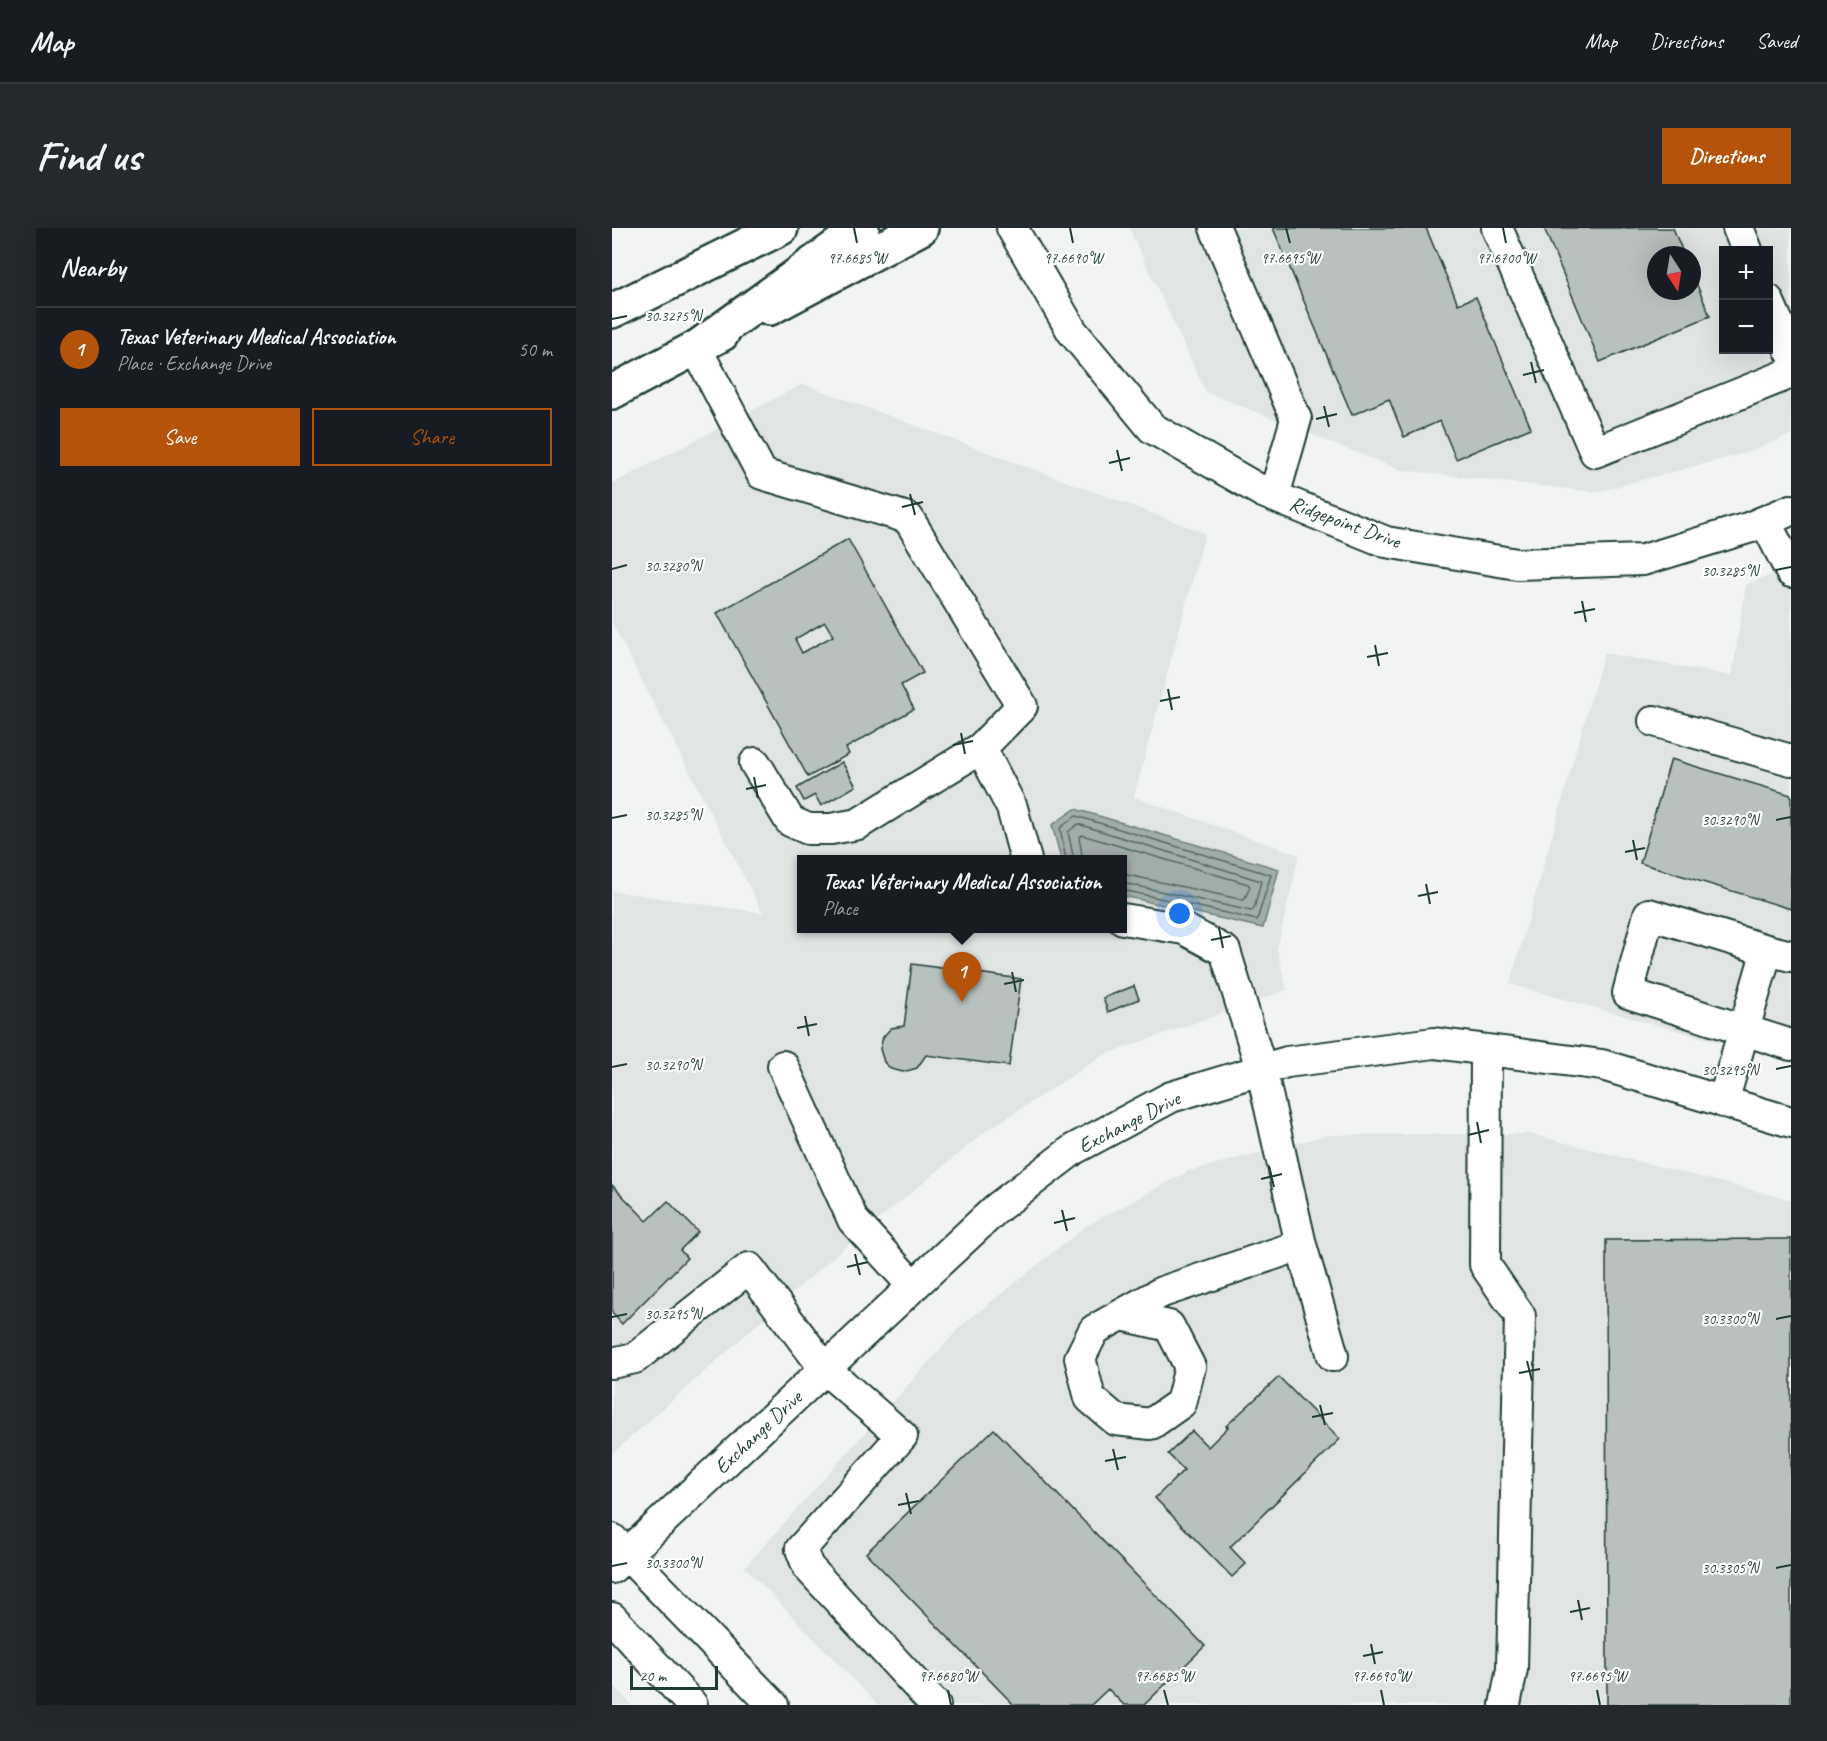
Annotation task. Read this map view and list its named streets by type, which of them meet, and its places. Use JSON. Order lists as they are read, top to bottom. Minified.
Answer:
{"streets":{"street":["Ridgepoint Drive","Exchange Drive"]},"scale_bar":"20 m","north":"bottom","page":{"header":"Map","nav":["Map","Directions","Saved"],"buttons":["Directions",["Save","Share"]],"title":"Find us","heading":"Nearby","map_buttons":["+","−"],"list":[{"mark":"1","name":"Texas Veterinary Medical Association","note":"Place · Exchange Drive","value":"50 m"}],"popup":["Texas Veterinary Medical Association","Place"],"pins":"1","scale":"20 m"},"coordinates":["97.6685°W","97.6690°W","97.6695°W","97.6700°W","30.3275°N","30.3280°N","30.3285°N","30.3290°N","30.3295°N","30.3300°N","30.3305°N","97.6680°W"]}
